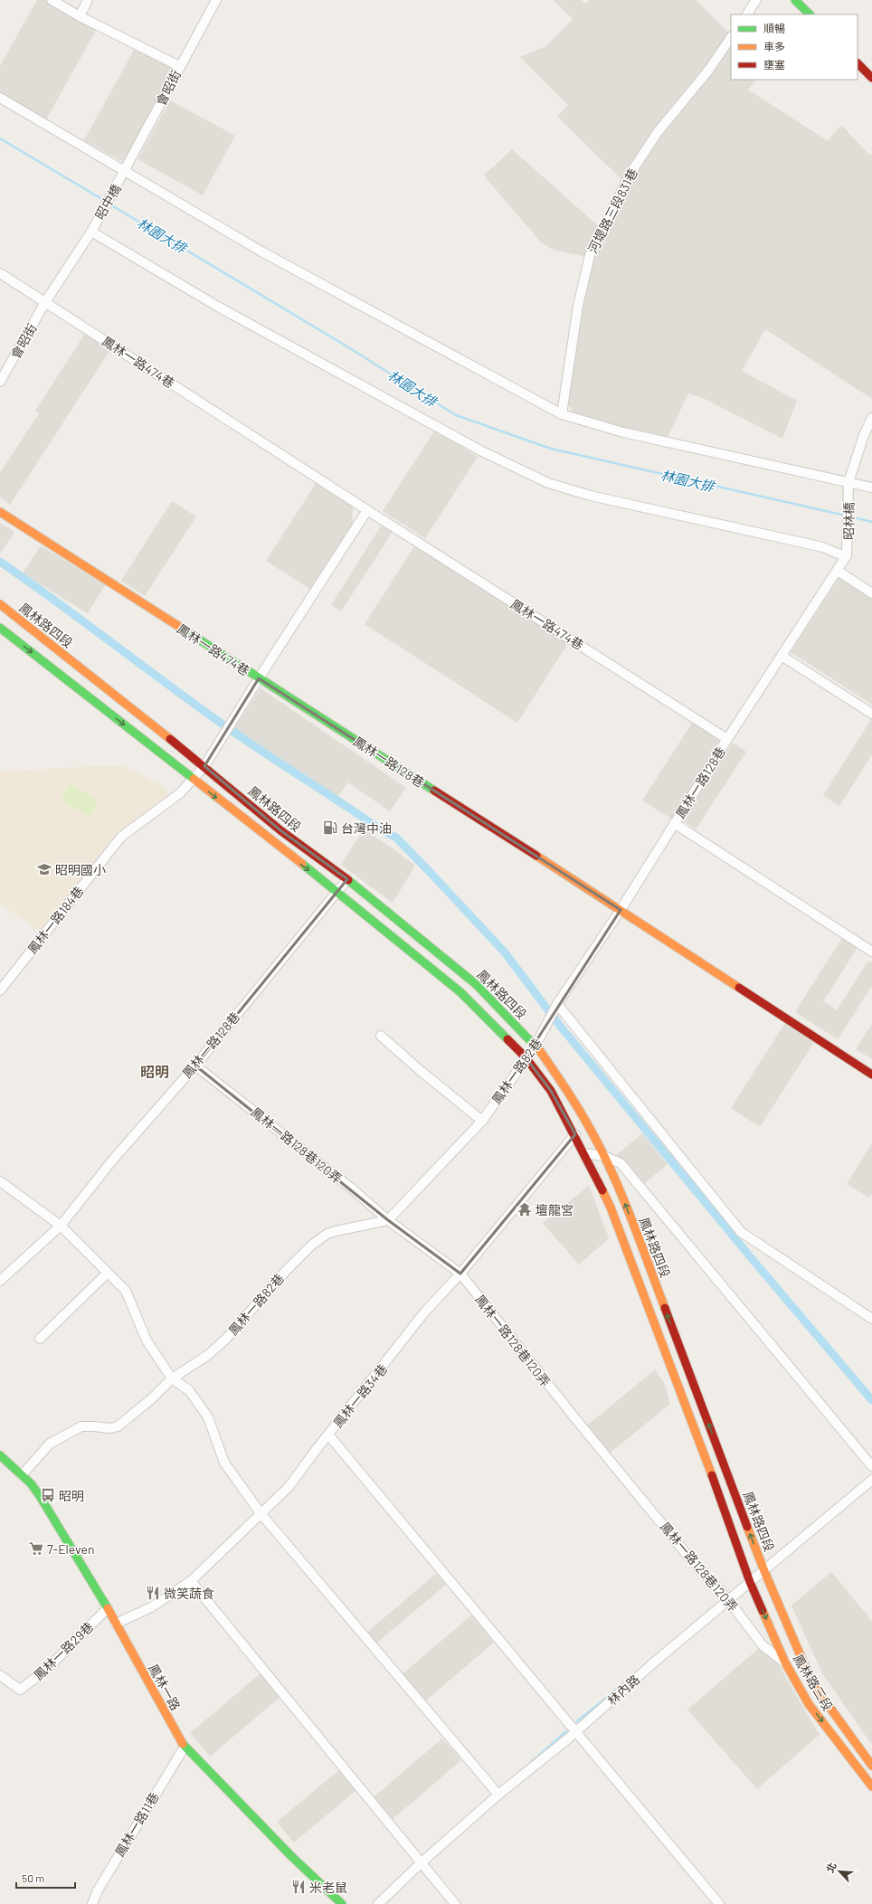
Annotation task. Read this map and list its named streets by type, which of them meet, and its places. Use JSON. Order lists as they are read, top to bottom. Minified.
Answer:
{"streets":{"main road":["鳳林一路474巷","鳳林路四段","鳳林一路128巷","鳳林路三段","鳳林一路"],"street":["會昭街","昭中橋","河堤路三段831巷","昭林橋","鳳林一路184巷","鳳林一路82巷","鳳林一路128巷120弄","鳳林一路34巷","鳳林一路29巷","林內路","鳳林一路11巷"]},"crossings":[["會昭街","昭中橋"],["會昭街","鳳林一路474巷"],["鳳林一路474巷","鳳林一路128巷"],["昭林橋","鳳林一路128巷"],["鳳林路四段","鳳林一路128巷"],["鳳林路四段","鳳林一路82巷"],["鳳林路四段","鳳林路三段"],["鳳林路四段","林內路"],["鳳林一路128巷","鳳林一路82巷"],["鳳林一路128巷","鳳林一路128巷120弄"],["鳳林一路82巷","鳳林一路128巷120弄"],["鳳林一路82巷","鳳林一路"],["鳳林一路128巷120弄","鳳林一路34巷"],["鳳林一路128巷120弄","鳳林路三段"],["鳳林一路128巷120弄","林內路"],["鳳林一路34巷","鳳林一路"],["鳳林一路29巷","鳳林一路"],["鳳林路三段","林內路"],["鳳林一路","鳳林一路11巷"]],"districts":["昭明"],"water":["林園大排"],"places":{"fuel station":["台灣中油"],"school or university":["昭明國小"],"temple":["壇龍宮"],"bus stop":["昭明"],"supermarket":["7-Eleven"],"restaurant":["微笑蔬食","米老鼠"]},"legend":["順暢","車多","壅塞"],"scale_bar":"50 m","north":"top left"}
